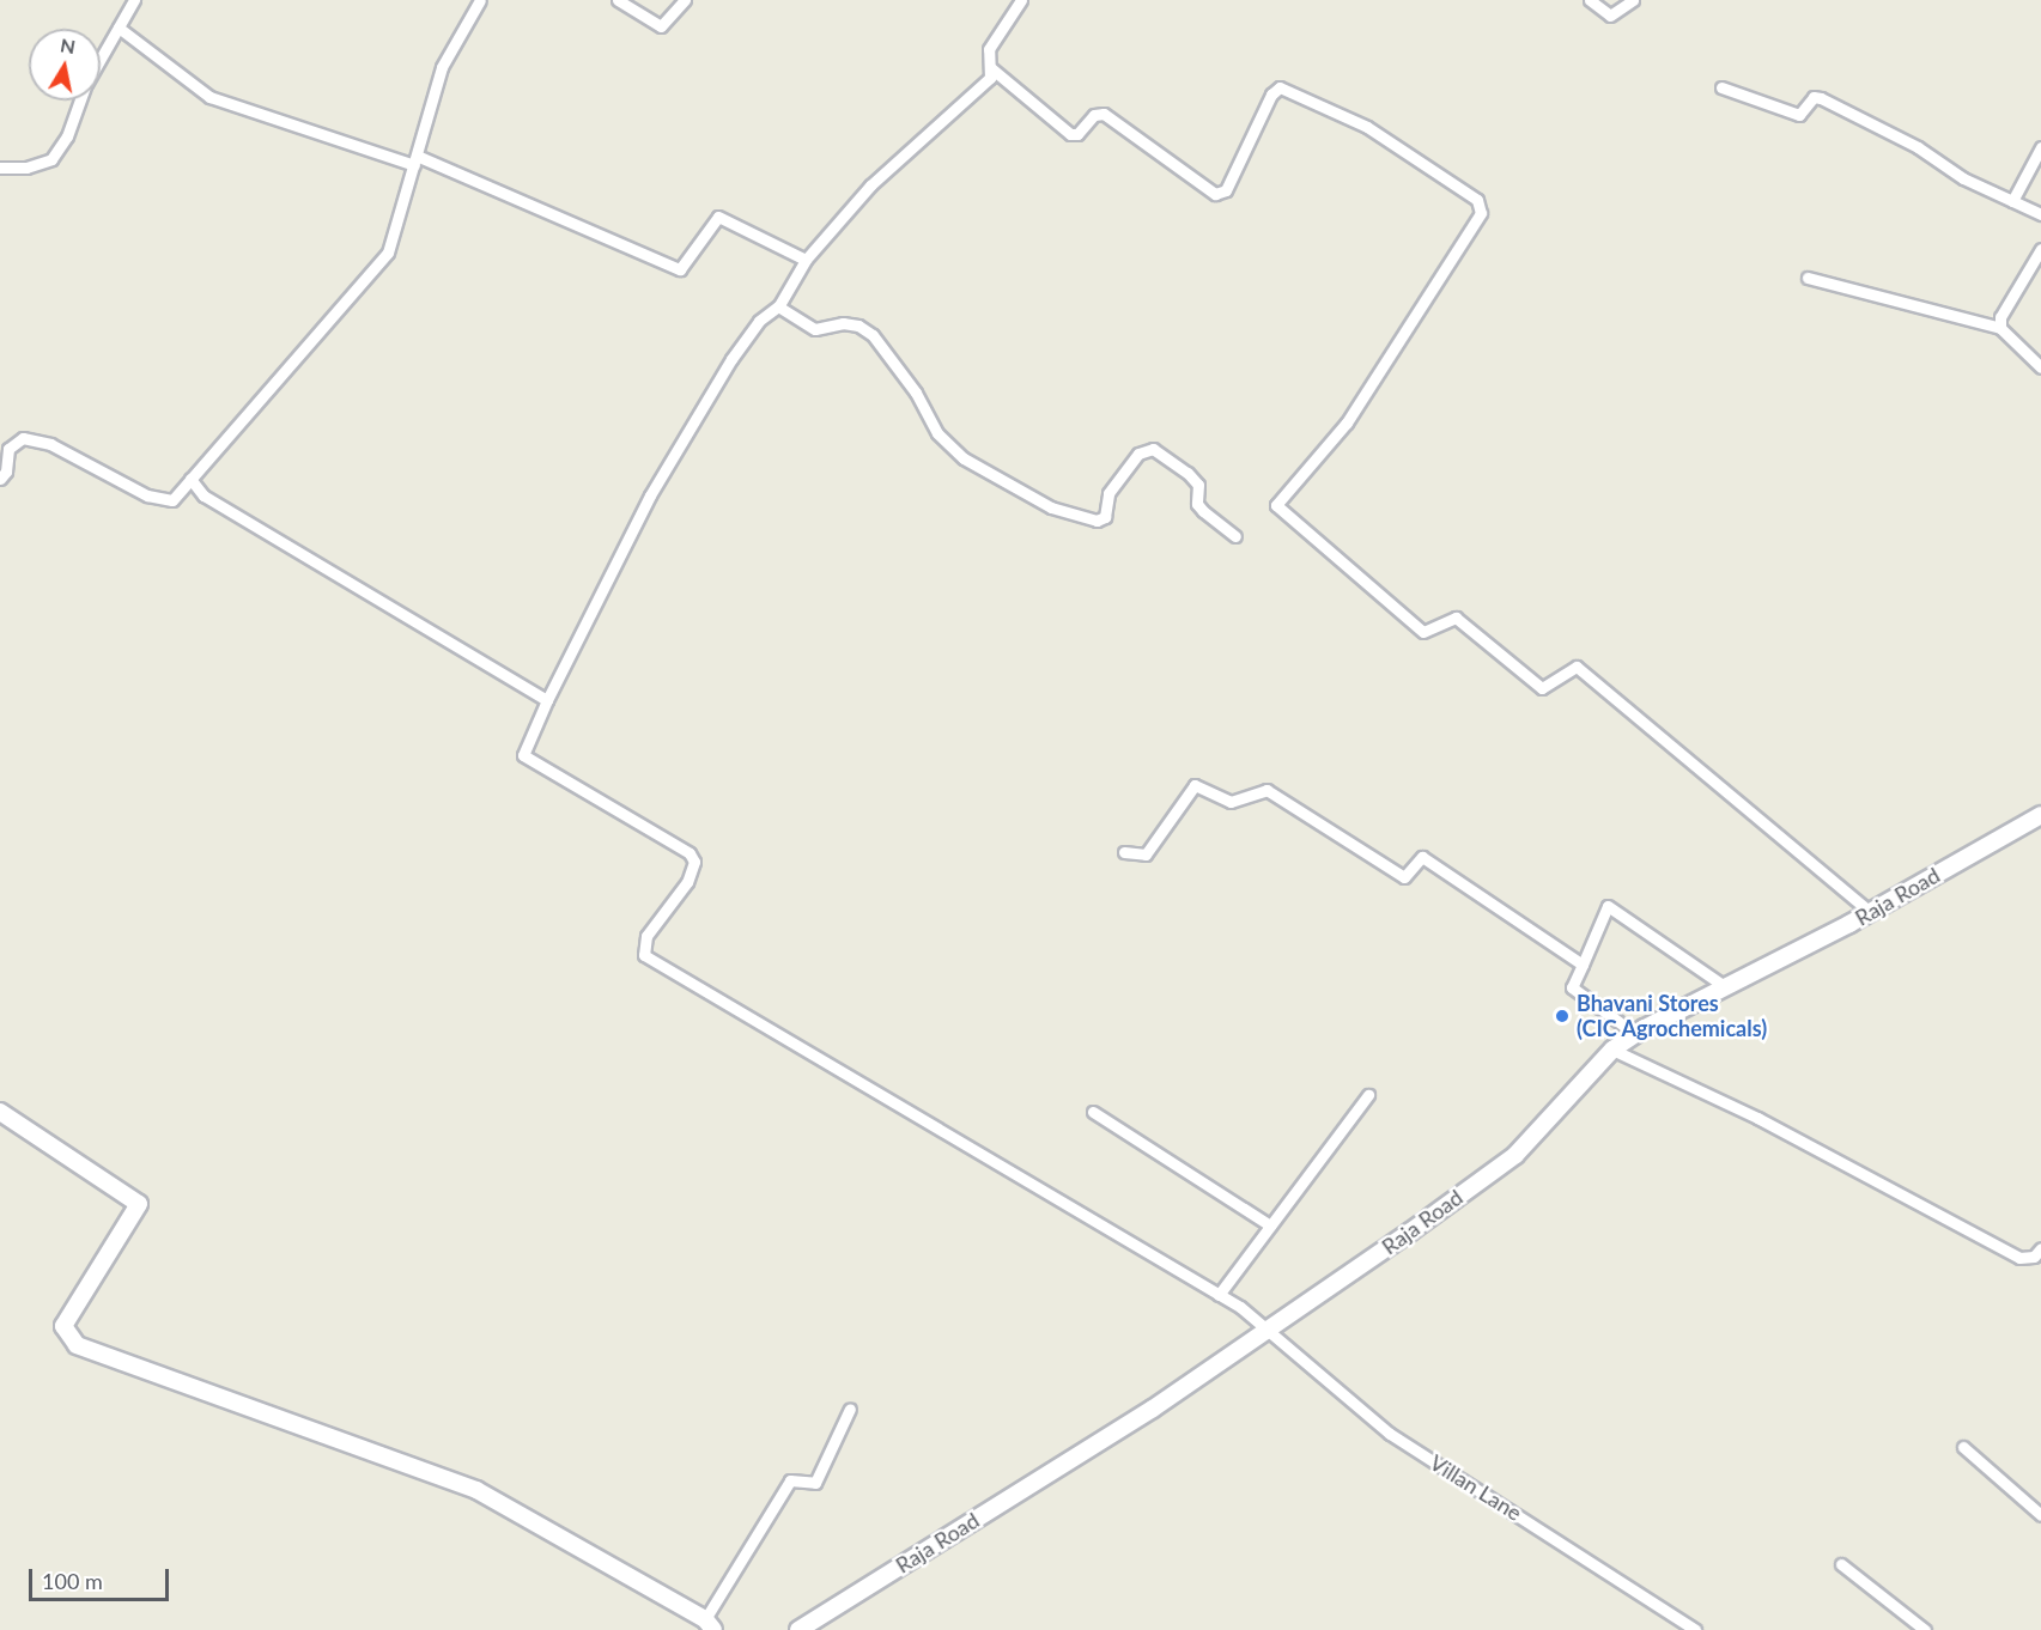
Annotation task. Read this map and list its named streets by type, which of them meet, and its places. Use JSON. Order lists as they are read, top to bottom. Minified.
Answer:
{"streets":{"street":["Raja Road","Villan Lane"]},"crossings":[["Raja Road","Villan Lane"]],"places":["Bhavani Stores (CIC Agrochemicals)"],"scale_bar":"100 m","north":"top"}
